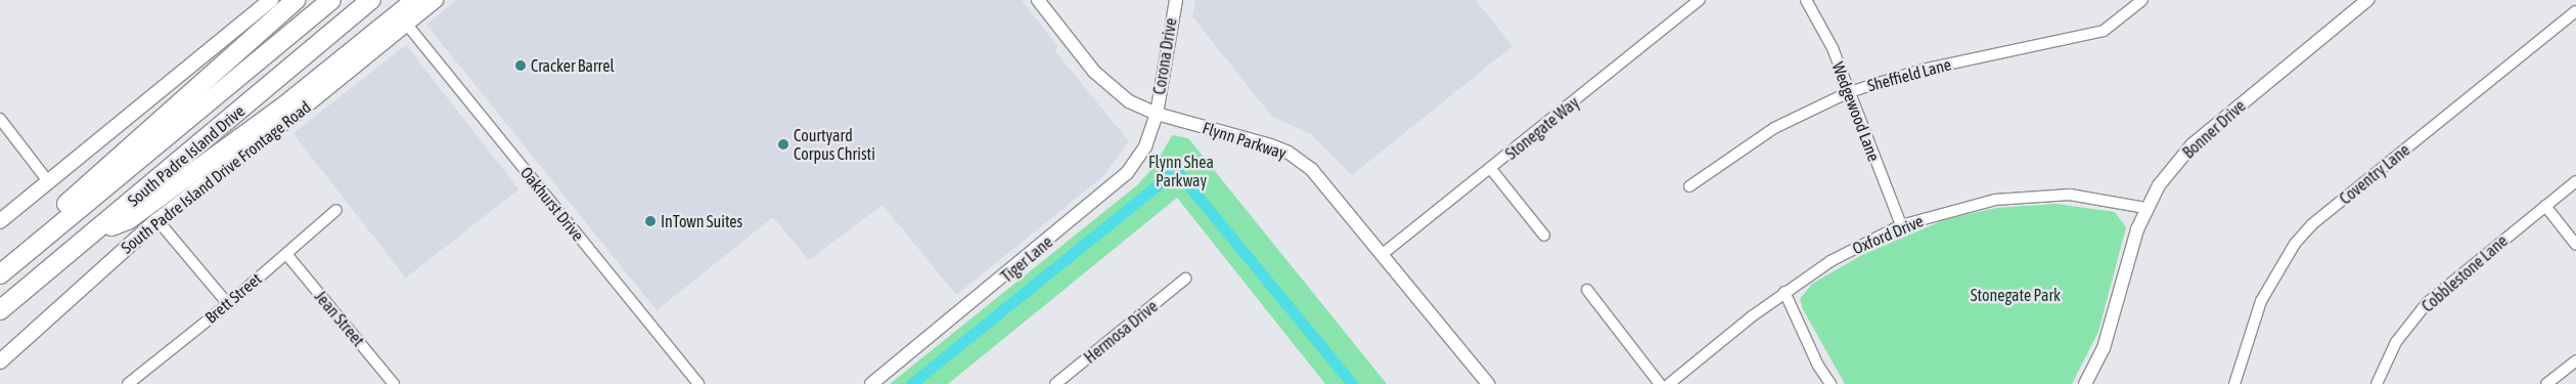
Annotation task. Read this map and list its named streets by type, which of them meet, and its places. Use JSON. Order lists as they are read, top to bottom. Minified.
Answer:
{"streets":{"highway":["South Padre Island Drive"],"main road":["South Padre Island Drive Frontage Road"],"street":["Corona Drive","Sheffield Lane","Wedgewood Lane","Stonegate Way","Bonner Drive","Flynn Parkway","Coventry Lane","Oakhurst Drive","Oxford Drive","Tiger Lane","Cobblestone Lane","Brett Street","Jean Street","Hermosa Drive"]},"crossings":[["Corona Drive","Flynn Parkway"],["Corona Drive","Tiger Lane"],["Sheffield Lane","Wedgewood Lane"],["Wedgewood Lane","Oxford Drive"],["Stonegate Way","Flynn Parkway"],["Bonner Drive","Oxford Drive"],["Flynn Parkway","Tiger Lane"],["South Padre Island Drive Frontage Road","Oakhurst Drive"],["Brett Street","Jean Street"]],"parks":["Flynn Shea Parkway","Stonegate Park"],"places":["Cracker Barrel","Courtyard Corpus Christi","InTown Suites"]}
